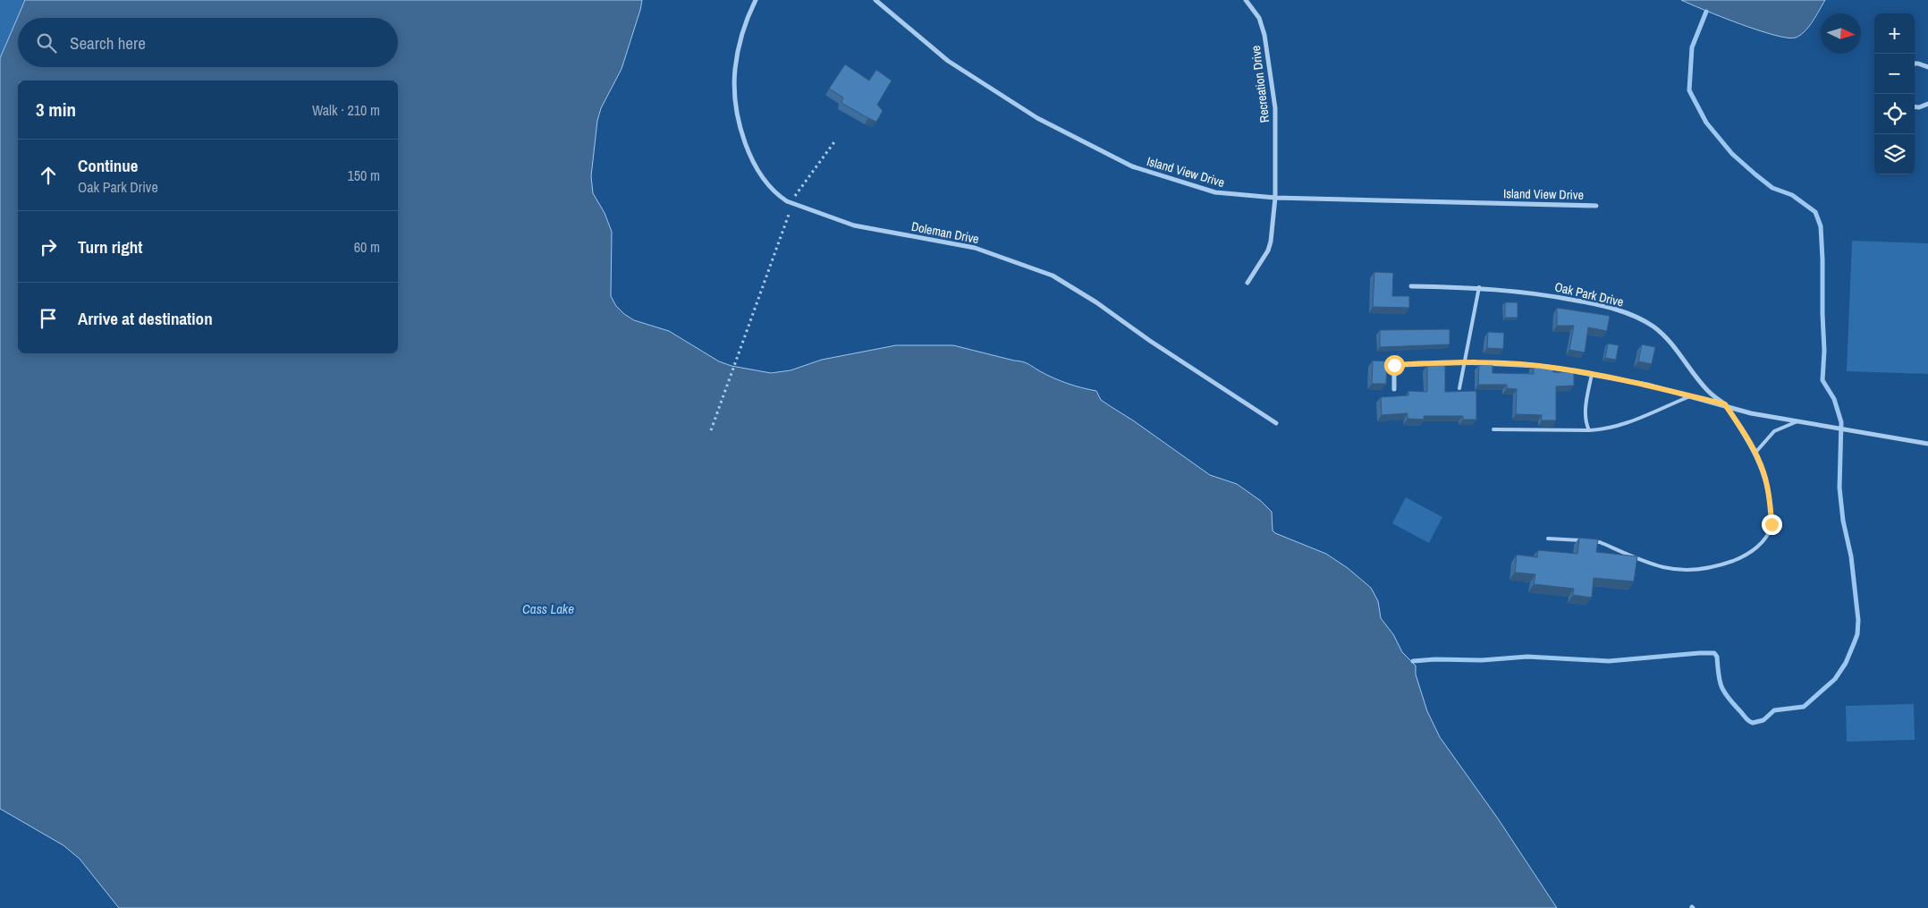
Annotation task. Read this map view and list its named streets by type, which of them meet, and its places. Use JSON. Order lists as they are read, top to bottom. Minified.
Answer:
{"streets":{"street":["Recreation Drive","Island View Drive","Doleman Drive","Oak Park Drive"]},"crossings":[["Recreation Drive","Island View Drive"]],"water":["Cass Lake"],"north":"right","page":{"map_buttons":["+","−"],"search":"Search here","heading":["3 min","Walk · 210 m"],"list":[["Continue","Oak Park Drive","150 m"],["Turn right","60 m"],"Arrive at destination"]}}
